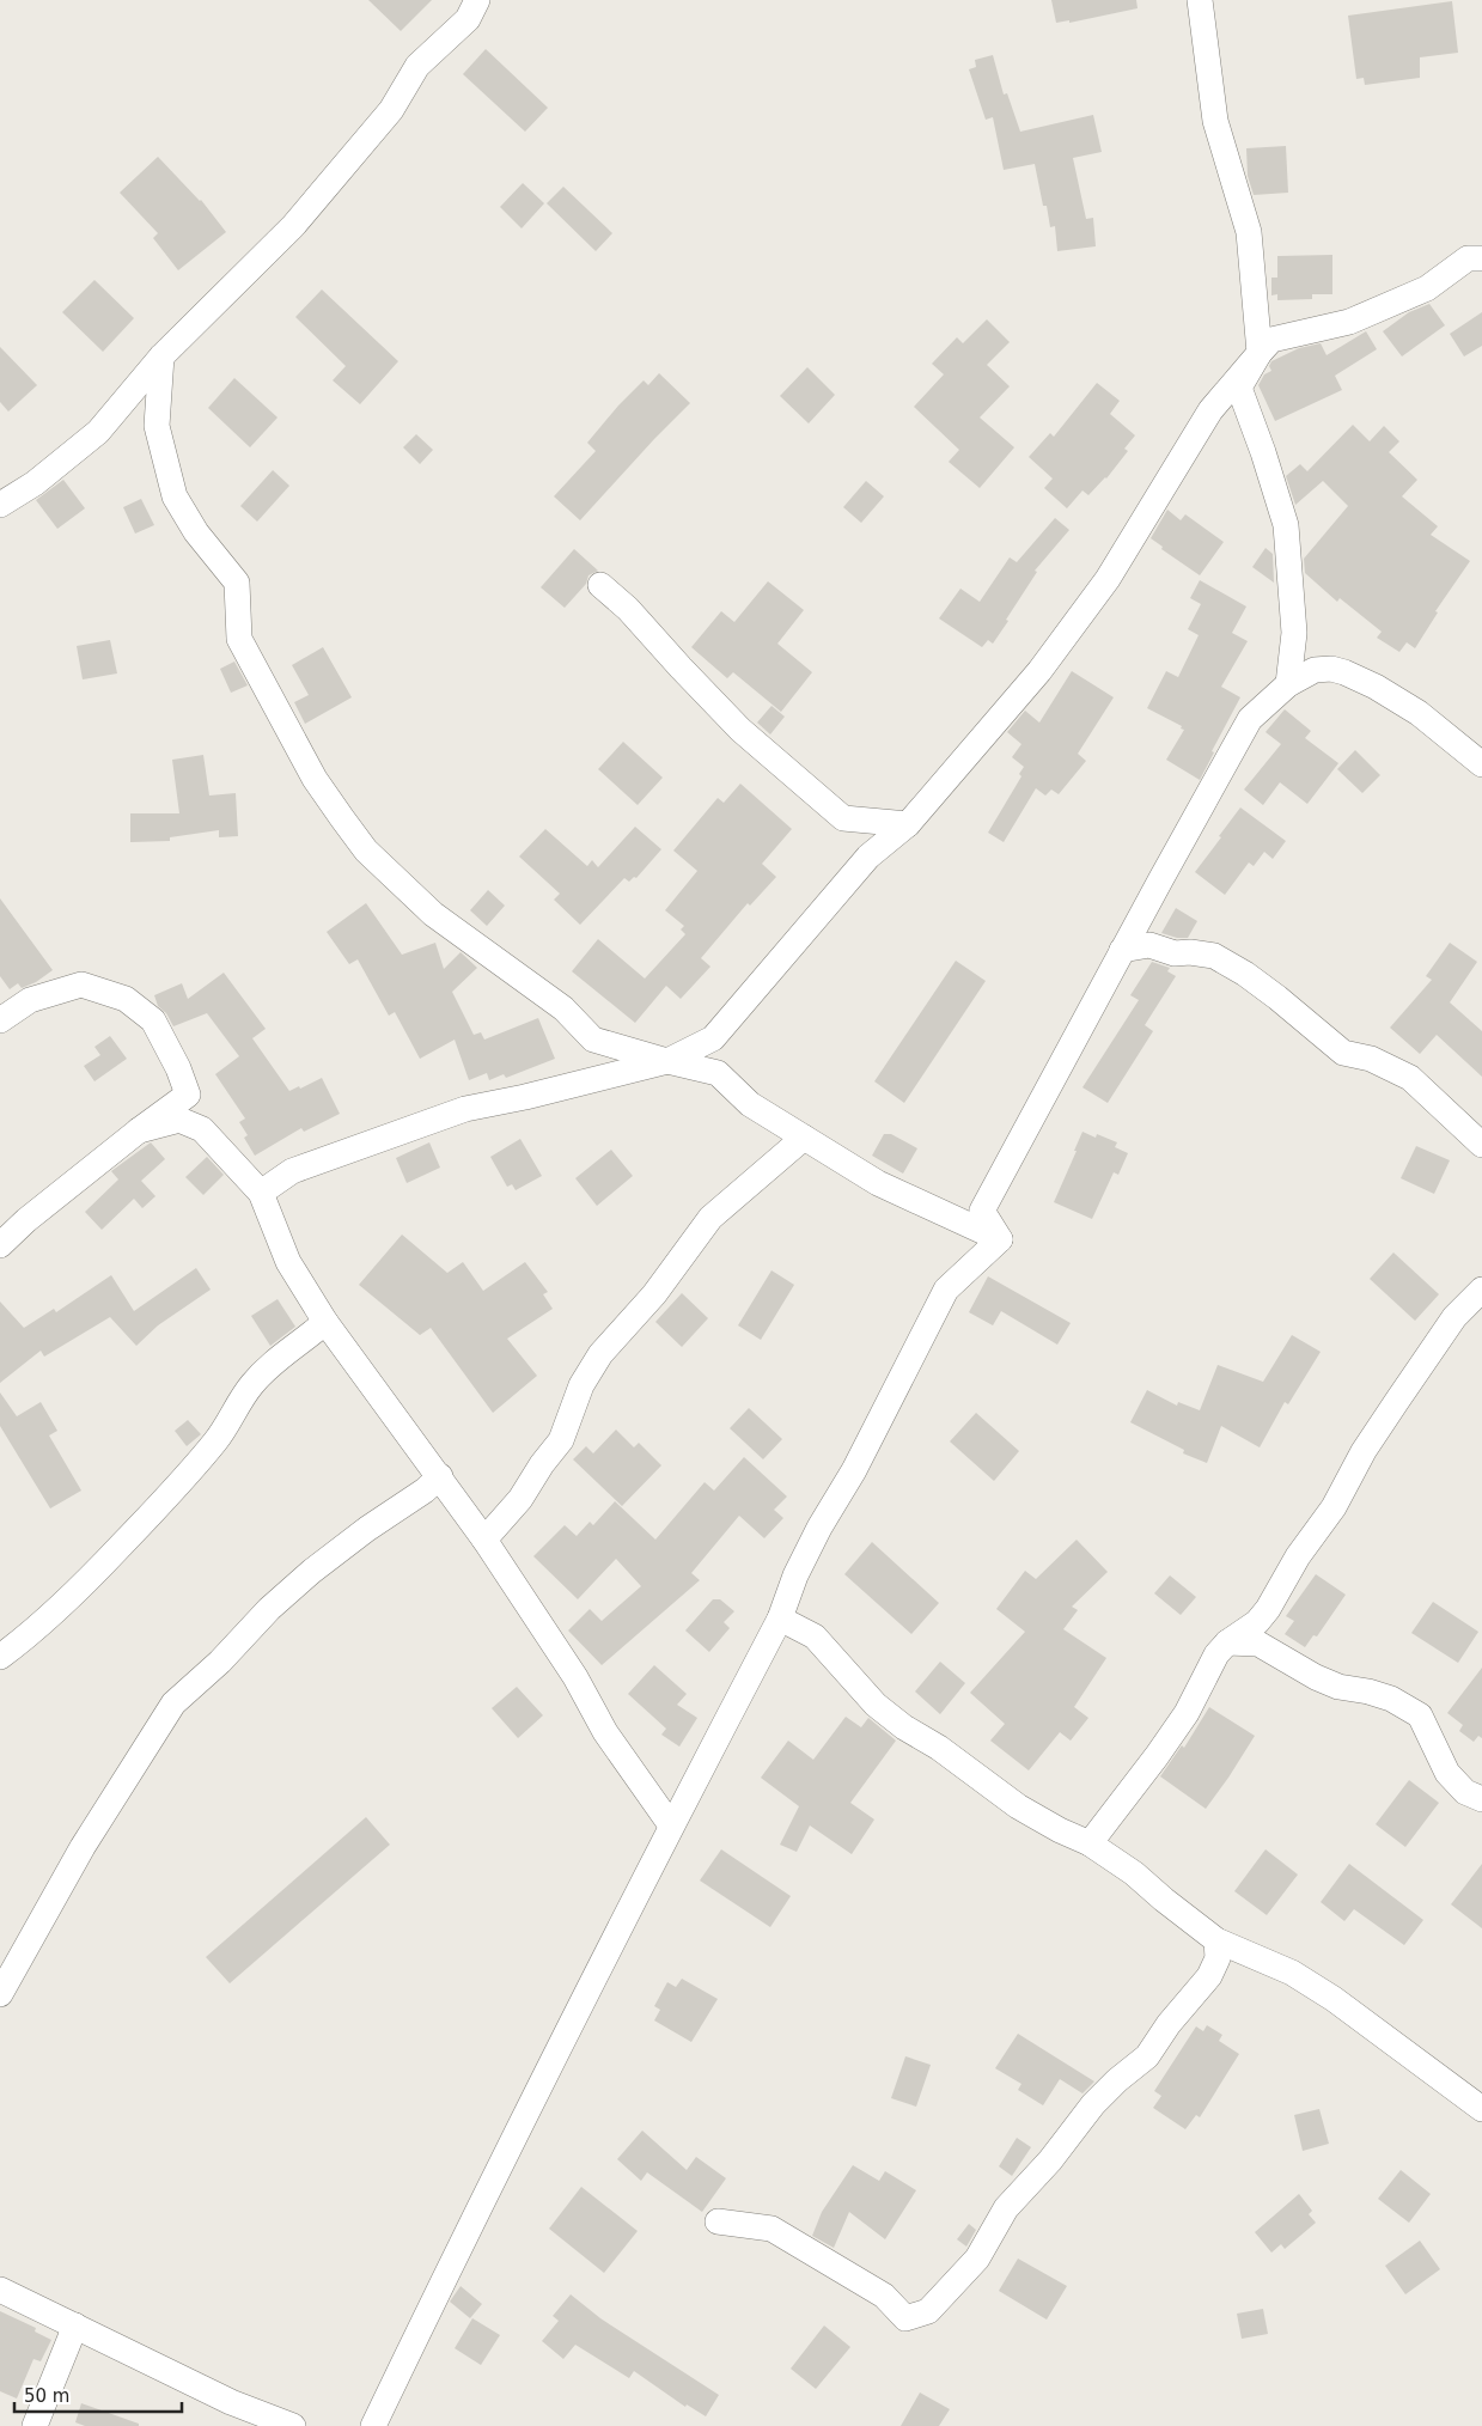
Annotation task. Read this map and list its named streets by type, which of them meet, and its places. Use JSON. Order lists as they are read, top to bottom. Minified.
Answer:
{"scale_bar":"50 m"}
